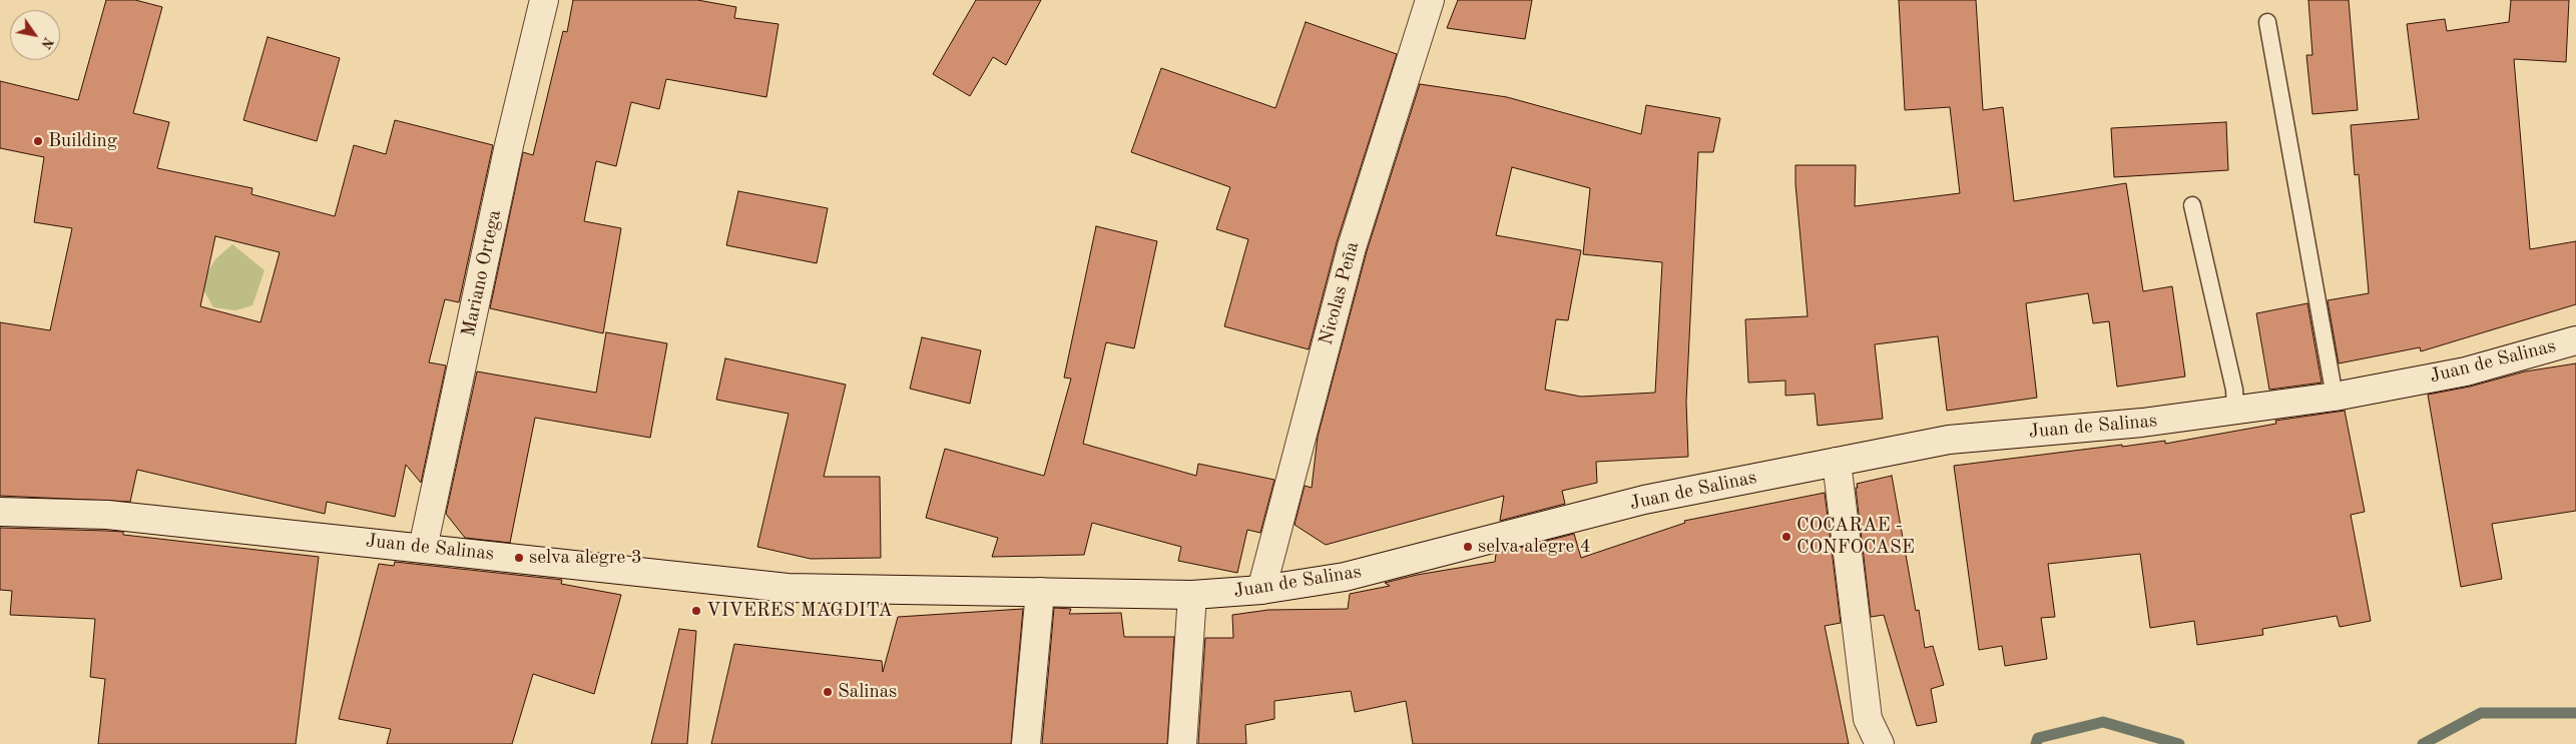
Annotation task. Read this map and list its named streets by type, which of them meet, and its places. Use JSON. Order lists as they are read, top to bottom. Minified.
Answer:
{"streets":{"street":["Mariano Ortega","Nicolas Peña","Juan de Salinas"]},"crossings":[["Mariano Ortega","Juan de Salinas"],["Nicolas Peña","Juan de Salinas"]],"places":["Building","COCARAE - CONFOCASE","selva alegre 4","selva alegre 3","VIVERES MAGDITA","Salinas"],"north":"bottom right"}
